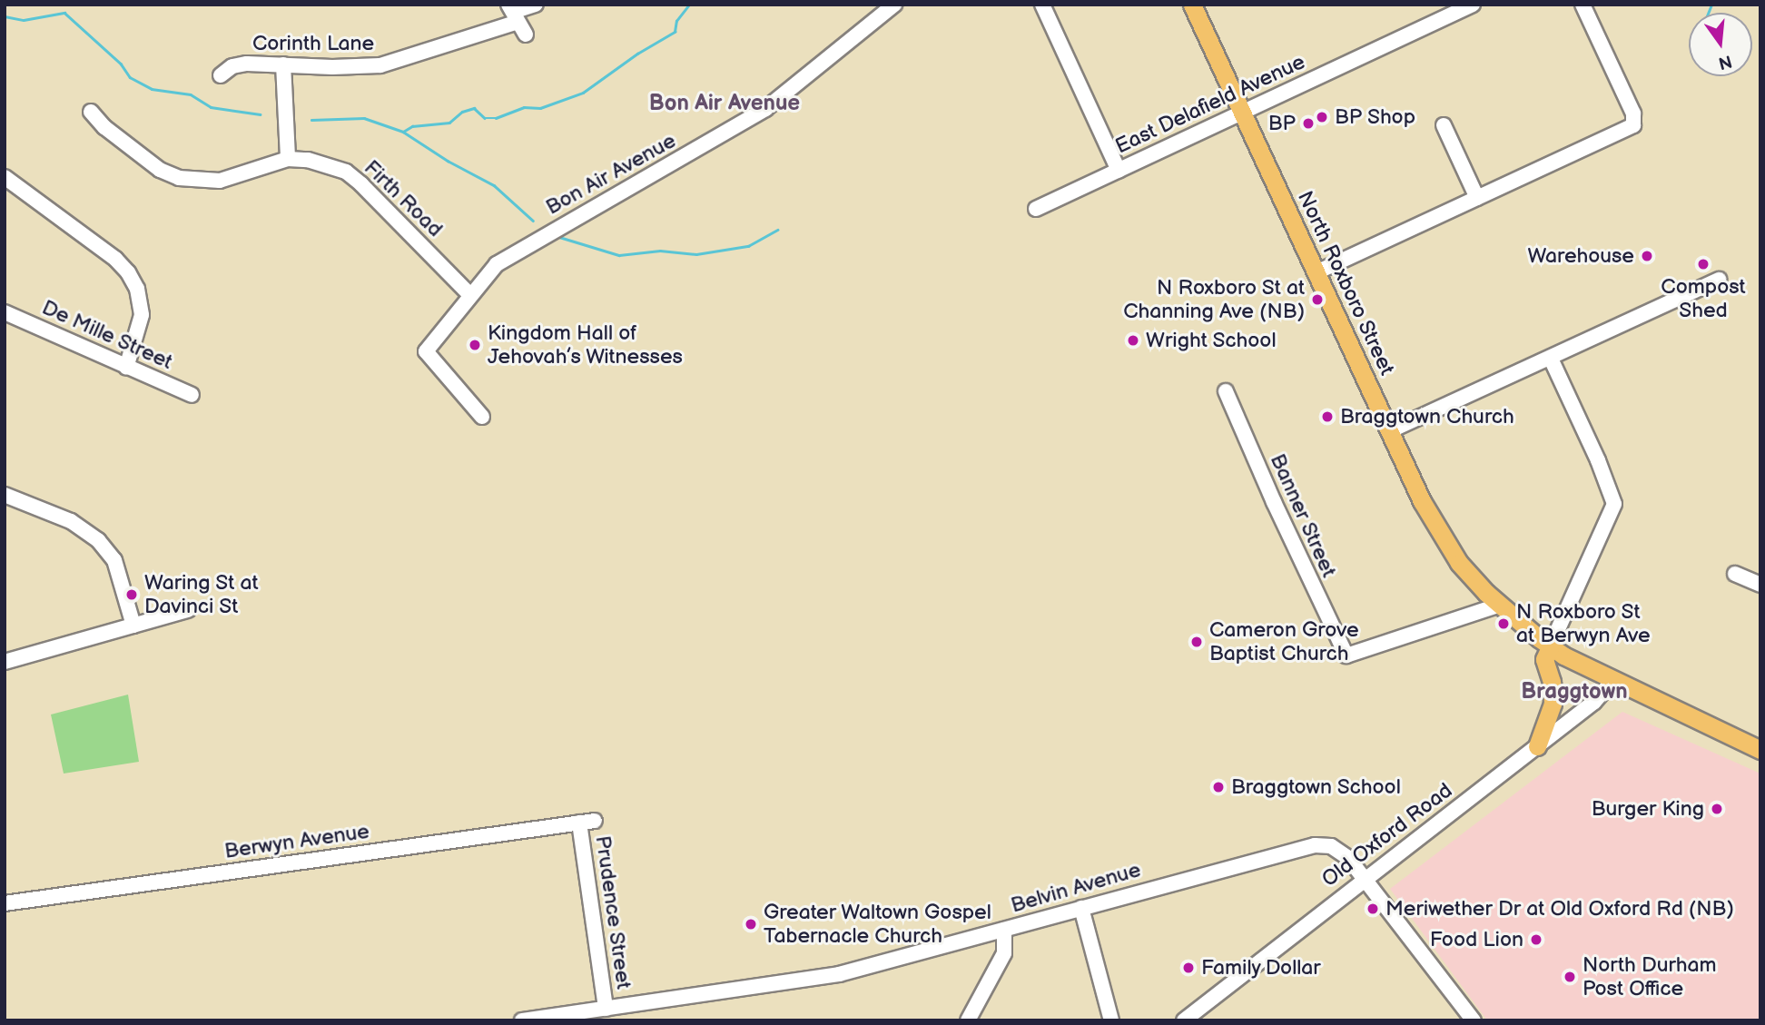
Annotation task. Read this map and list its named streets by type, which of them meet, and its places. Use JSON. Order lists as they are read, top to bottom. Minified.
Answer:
{"streets":{"main road":["North Roxboro Street"],"street":["Corinth Lane","East Delafield Avenue","Bon Air Avenue","Firth Road","De Mille Street","Banner Street","Old Oxford Road","Berwyn Avenue","Belvin Avenue","Prudence Street"]},"crossings":[["East Delafield Avenue","North Roxboro Street"],["Bon Air Avenue","Firth Road"],["North Roxboro Street","Banner Street"],["North Roxboro Street","Old Oxford Road"],["Old Oxford Road","Belvin Avenue"],["Berwyn Avenue","Prudence Street"],["Belvin Avenue","Prudence Street"]],"districts":["Bon Air Avenue","Braggtown"],"places":["BP Shop","BP","Warehouse","Compost Shed","N Roxboro St at Channing Ave (NB)","Wright School","Kingdom Hall of Jehovah’s Witnesses","Braggtown Church","Waring St at Davinci St","N Roxboro St at Berwyn Ave","Cameron Grove Baptist Church","Braggtown School","Burger King","Meriwether Dr at Old Oxford Rd (NB)","Greater Waltown Gospel Tabernacle Church","Food Lion","Family Dollar","North Durham Post Office"],"north":"bottom"}
